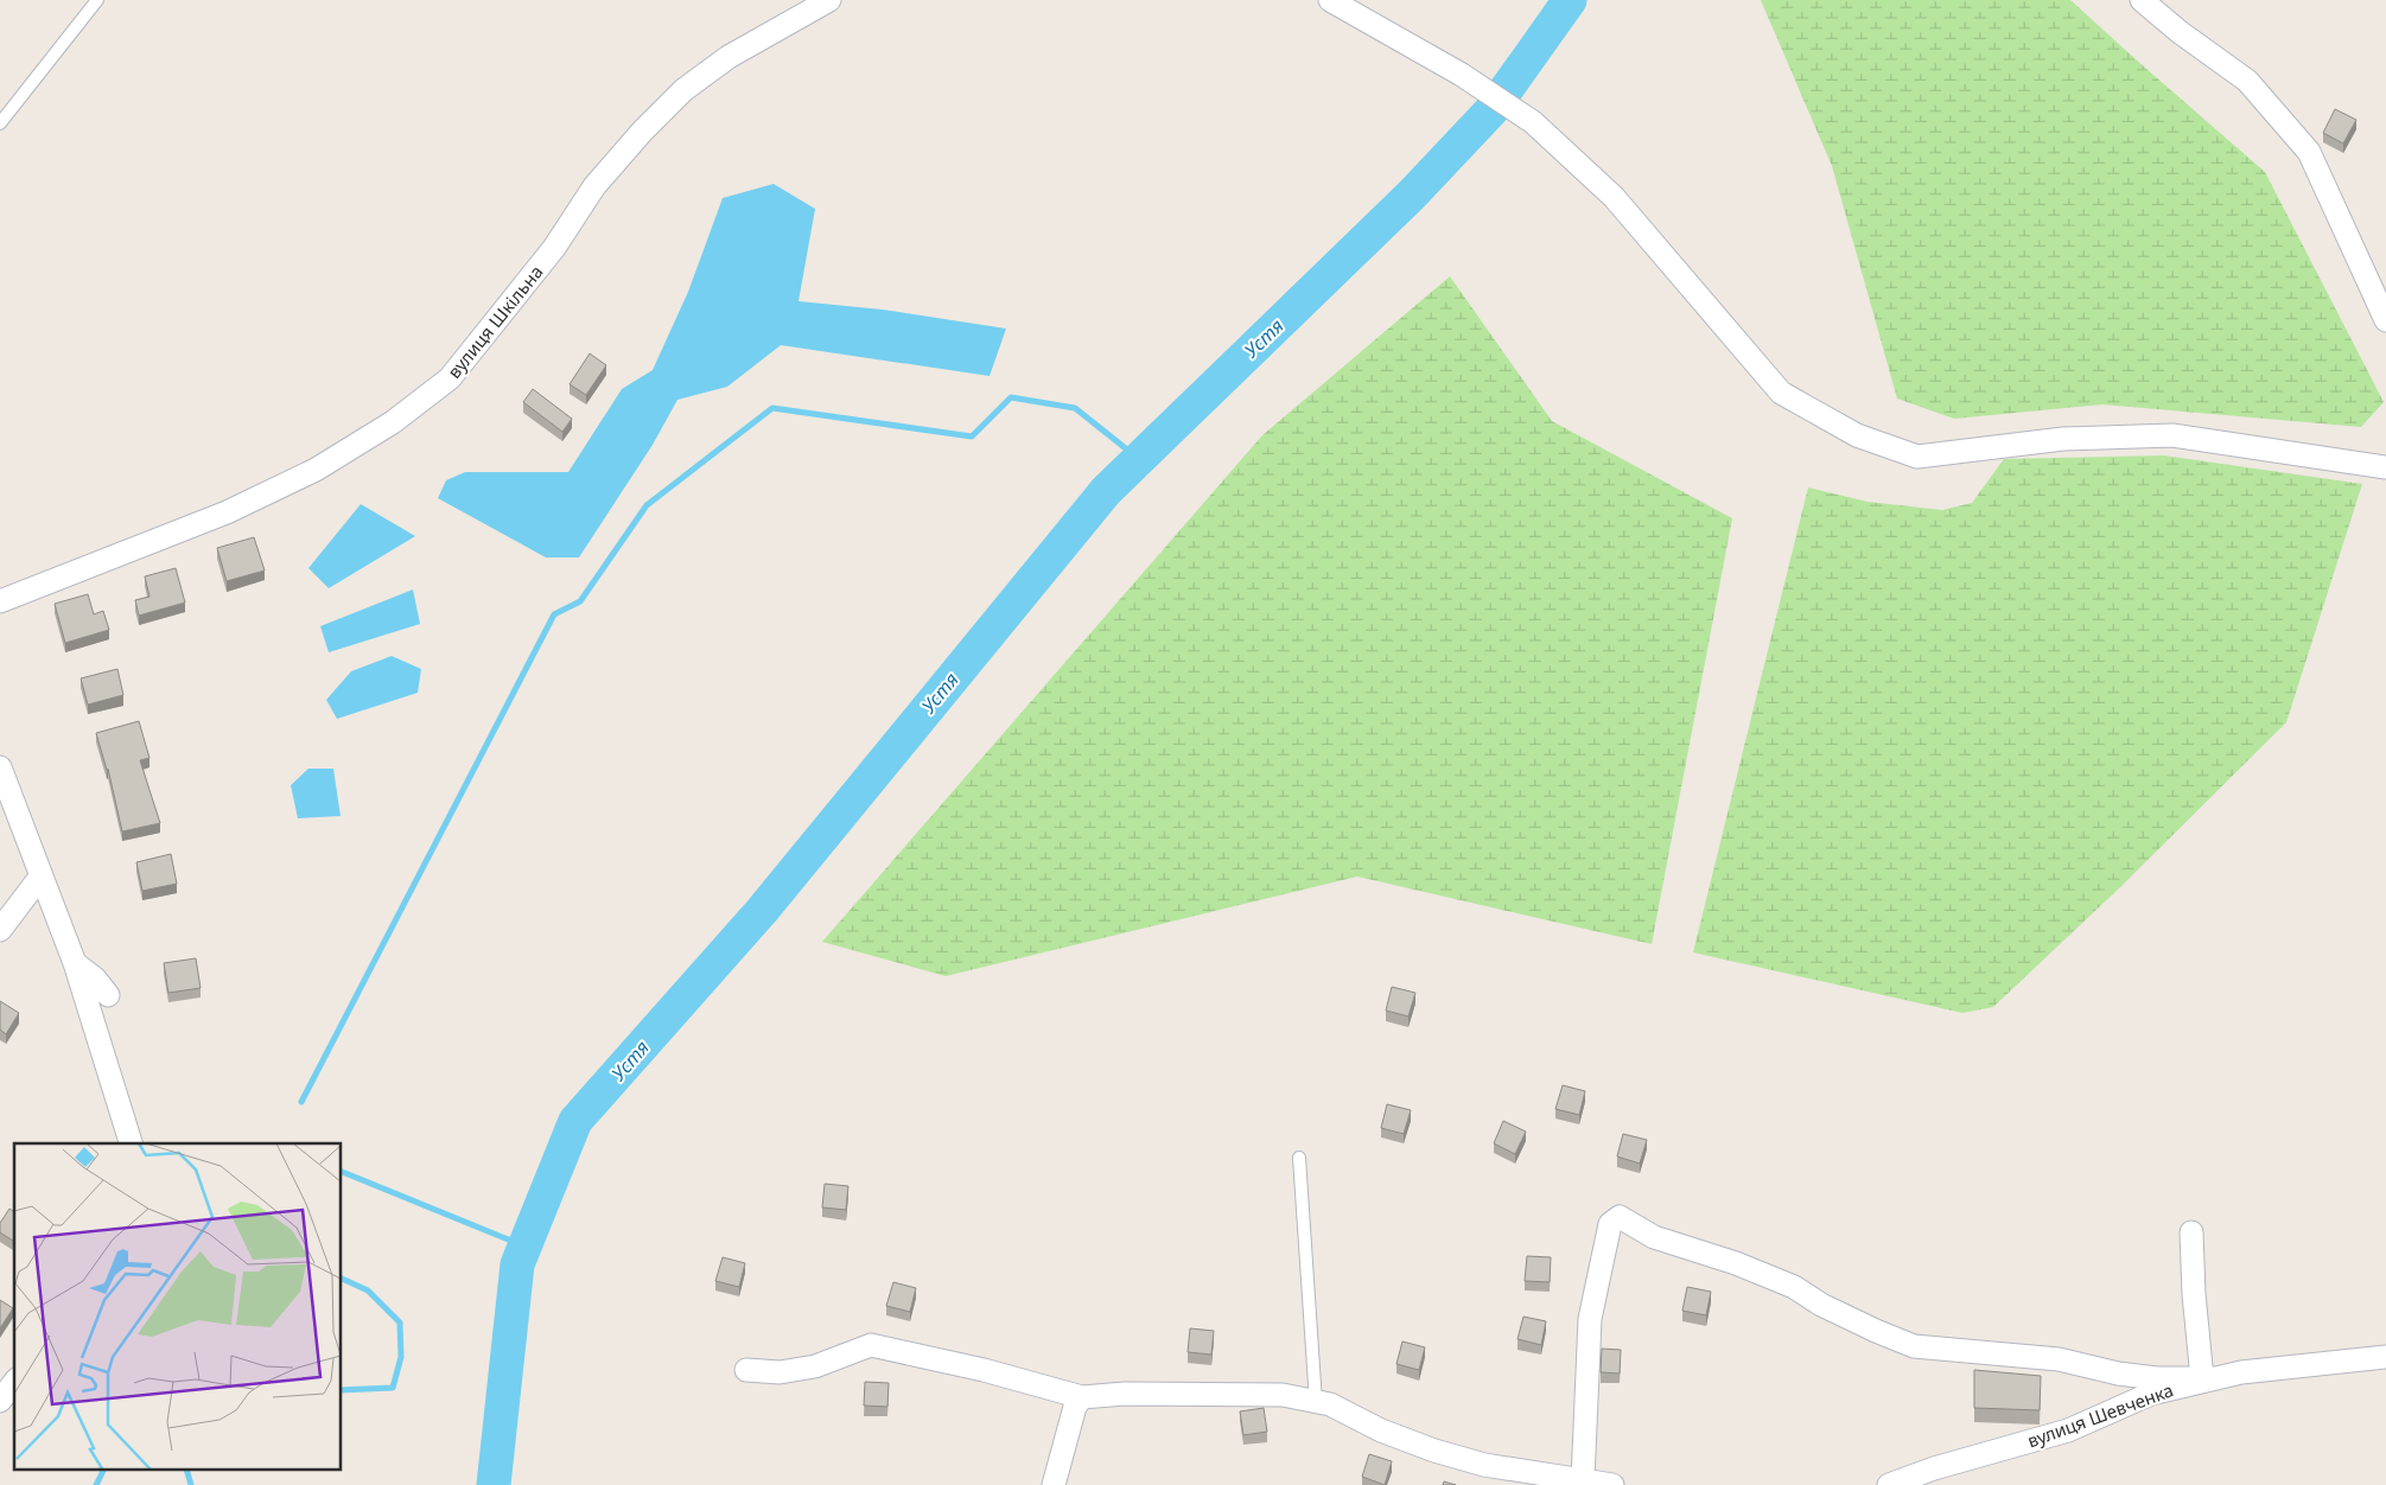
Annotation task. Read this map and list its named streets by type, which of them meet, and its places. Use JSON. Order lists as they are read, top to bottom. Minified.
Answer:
{"streets":{"street":["вулиця Шкільна","вулиця Шевченка"]},"water":["Устя"]}
